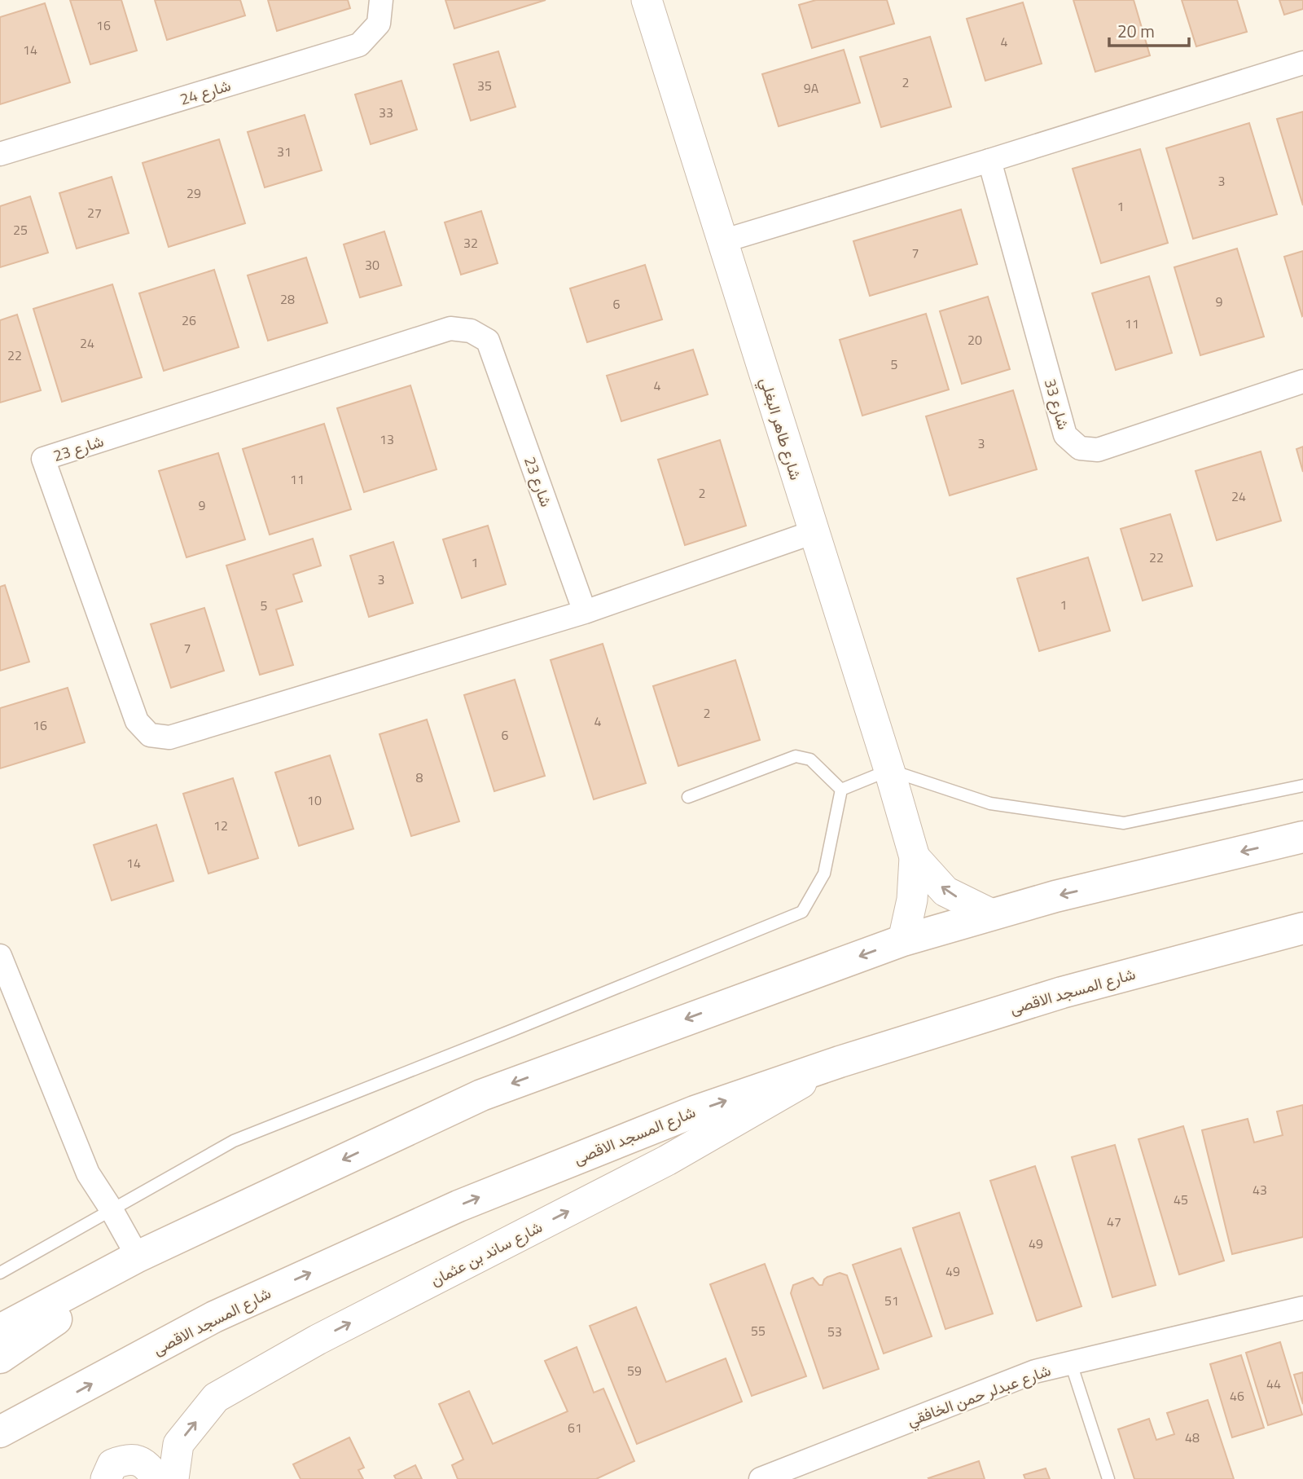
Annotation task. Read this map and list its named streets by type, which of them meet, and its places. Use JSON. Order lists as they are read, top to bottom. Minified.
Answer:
{"streets":{"main road":["شارع المسجد الاقصى"],"street":["شارع 24","شارع 33","شارع طاهر البغلي","شارع 23","شارع ساند بن عثمان","شارع عبدلر حمن الخافقي"]},"crossings":[["شارع طاهر البغلي","شارع 23"],["شارع المسجد الاقصى","شارع ساند بن عثمان"]],"one_way":["شارع ساند بن عثمان"],"house_numbers":["16","4","14","2","35","9A","33","31","3","29","1","27","25","32","7","30","28","9","6","26","11","20","24","22","5","4","13","3","11","2","24","9","22","1","3","1","5","7","2","4","16","6","8","10","12","14","43","45","47","49","49","51","55","53","59","44","46","61","48"],"scale_bar":"20 m"}
